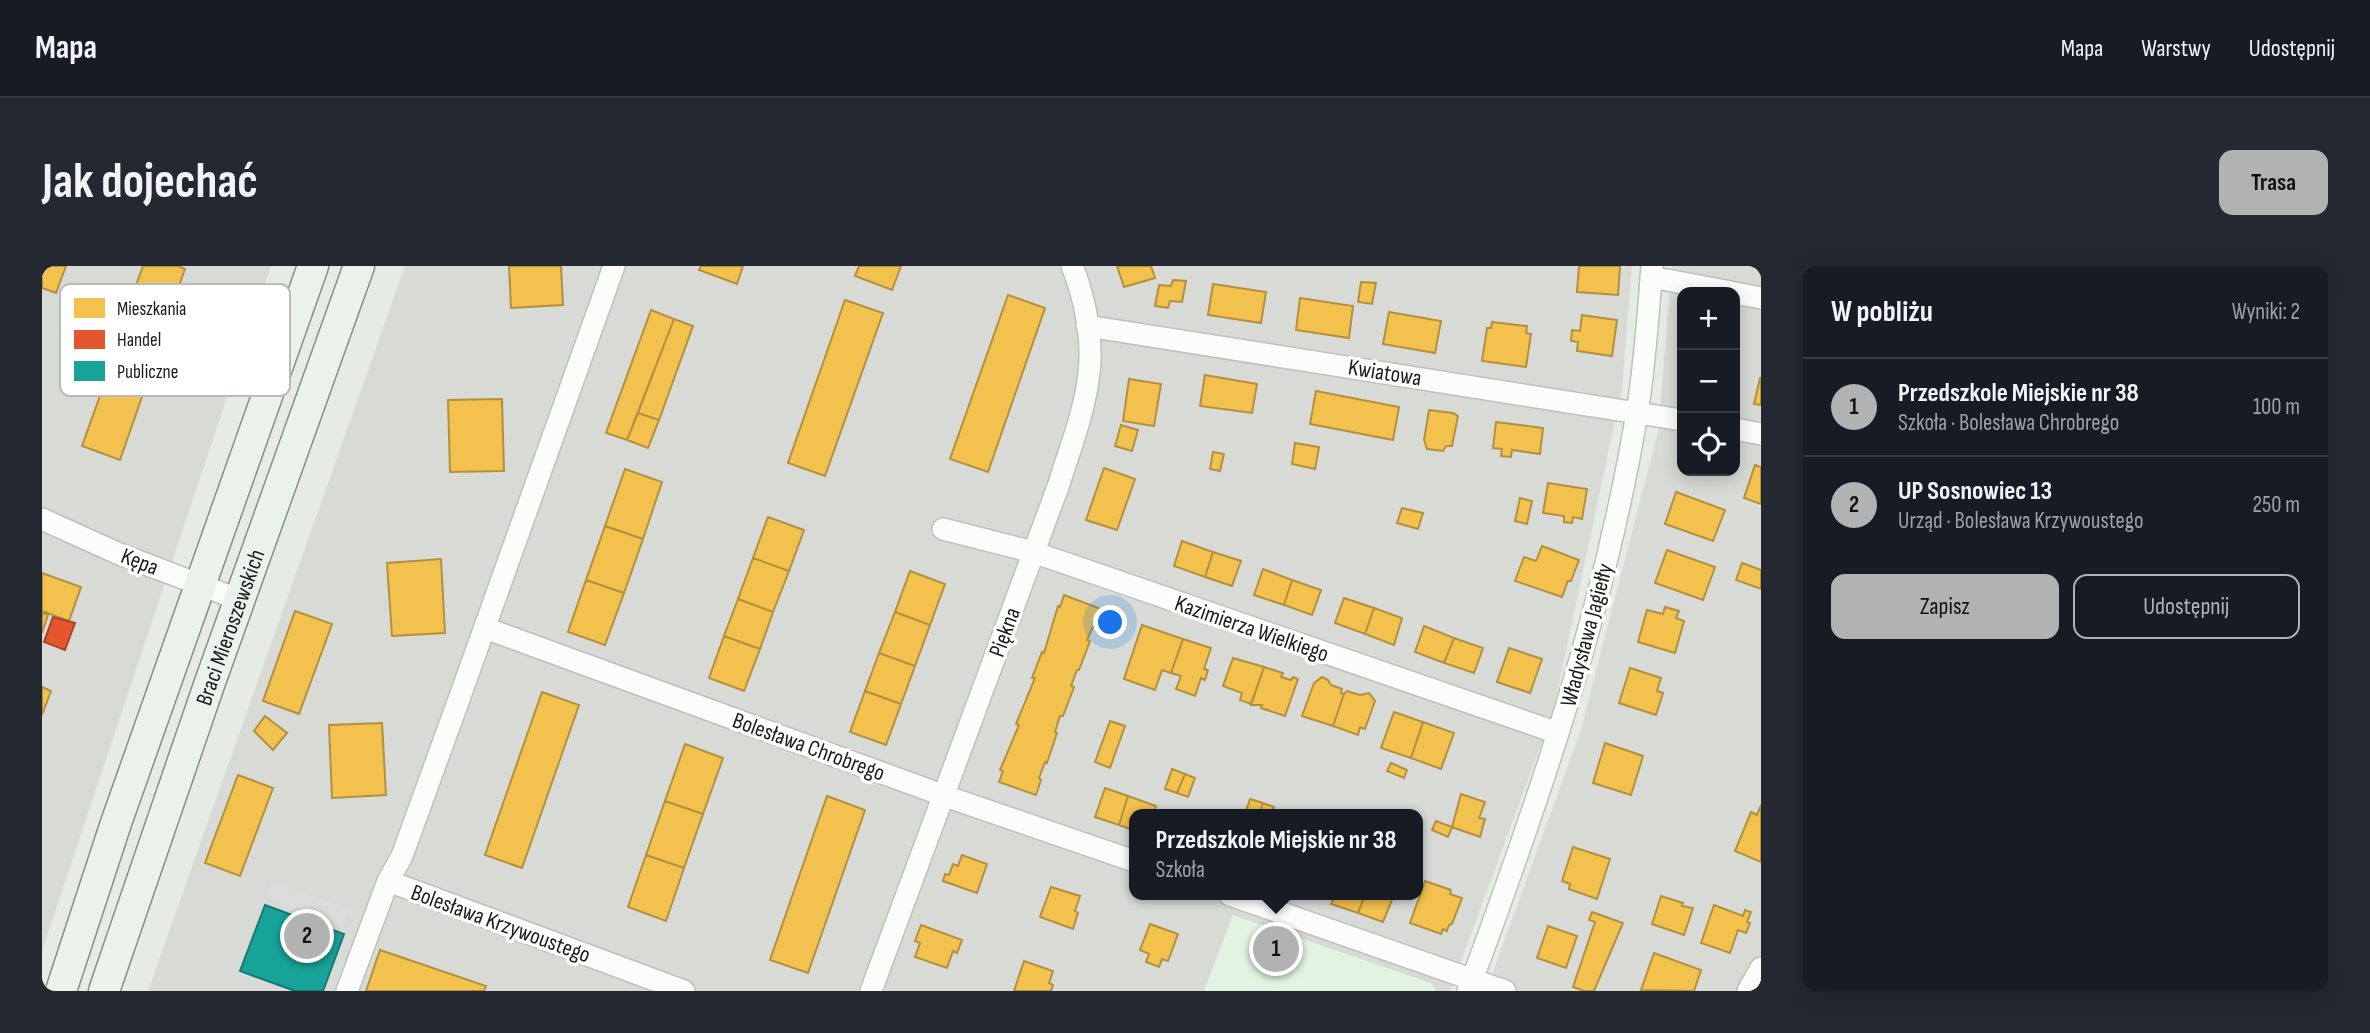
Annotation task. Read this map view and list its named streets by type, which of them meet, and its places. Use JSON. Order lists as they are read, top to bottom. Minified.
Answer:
{"streets":{"main road":["Braci Mieroszewskich"],"street":["Kwiatowa","Kępa","Kazimierza Wielkiego","Piękna","Władysława Jagiełły","Bolesława Chrobrego","Bolesława Krzywoustego"]},"crossings":[["Kwiatowa","Piękna"],["Kwiatowa","Władysława Jagiełły"],["Kępa","Braci Mieroszewskich"],["Kazimierza Wielkiego","Piękna"],["Kazimierza Wielkiego","Władysława Jagiełły"],["Piękna","Bolesława Chrobrego"]],"legend":["Mieszkania","Handel","Publiczne"],"page":{"header":"Mapa","nav":["Mapa","Warstwy","Udostępnij"],"buttons":["Trasa",["Zapisz","Udostępnij"]],"title":"Jak dojechać","heading":["W pobliżu","Wyniki: 2"],"map_buttons":["+","−"],"list":[{"mark":"1","name":"Przedszkole Miejskie nr 38","note":"Szkoła · Bolesława Chrobrego","value":"100 m"},{"mark":"2","name":"UP Sosnowiec 13","note":"Urząd · Bolesława Krzywoustego","value":"250 m"}],"popup":["Przedszkole Miejskie nr 38","Szkoła"],"pins":["2","1"]}}
